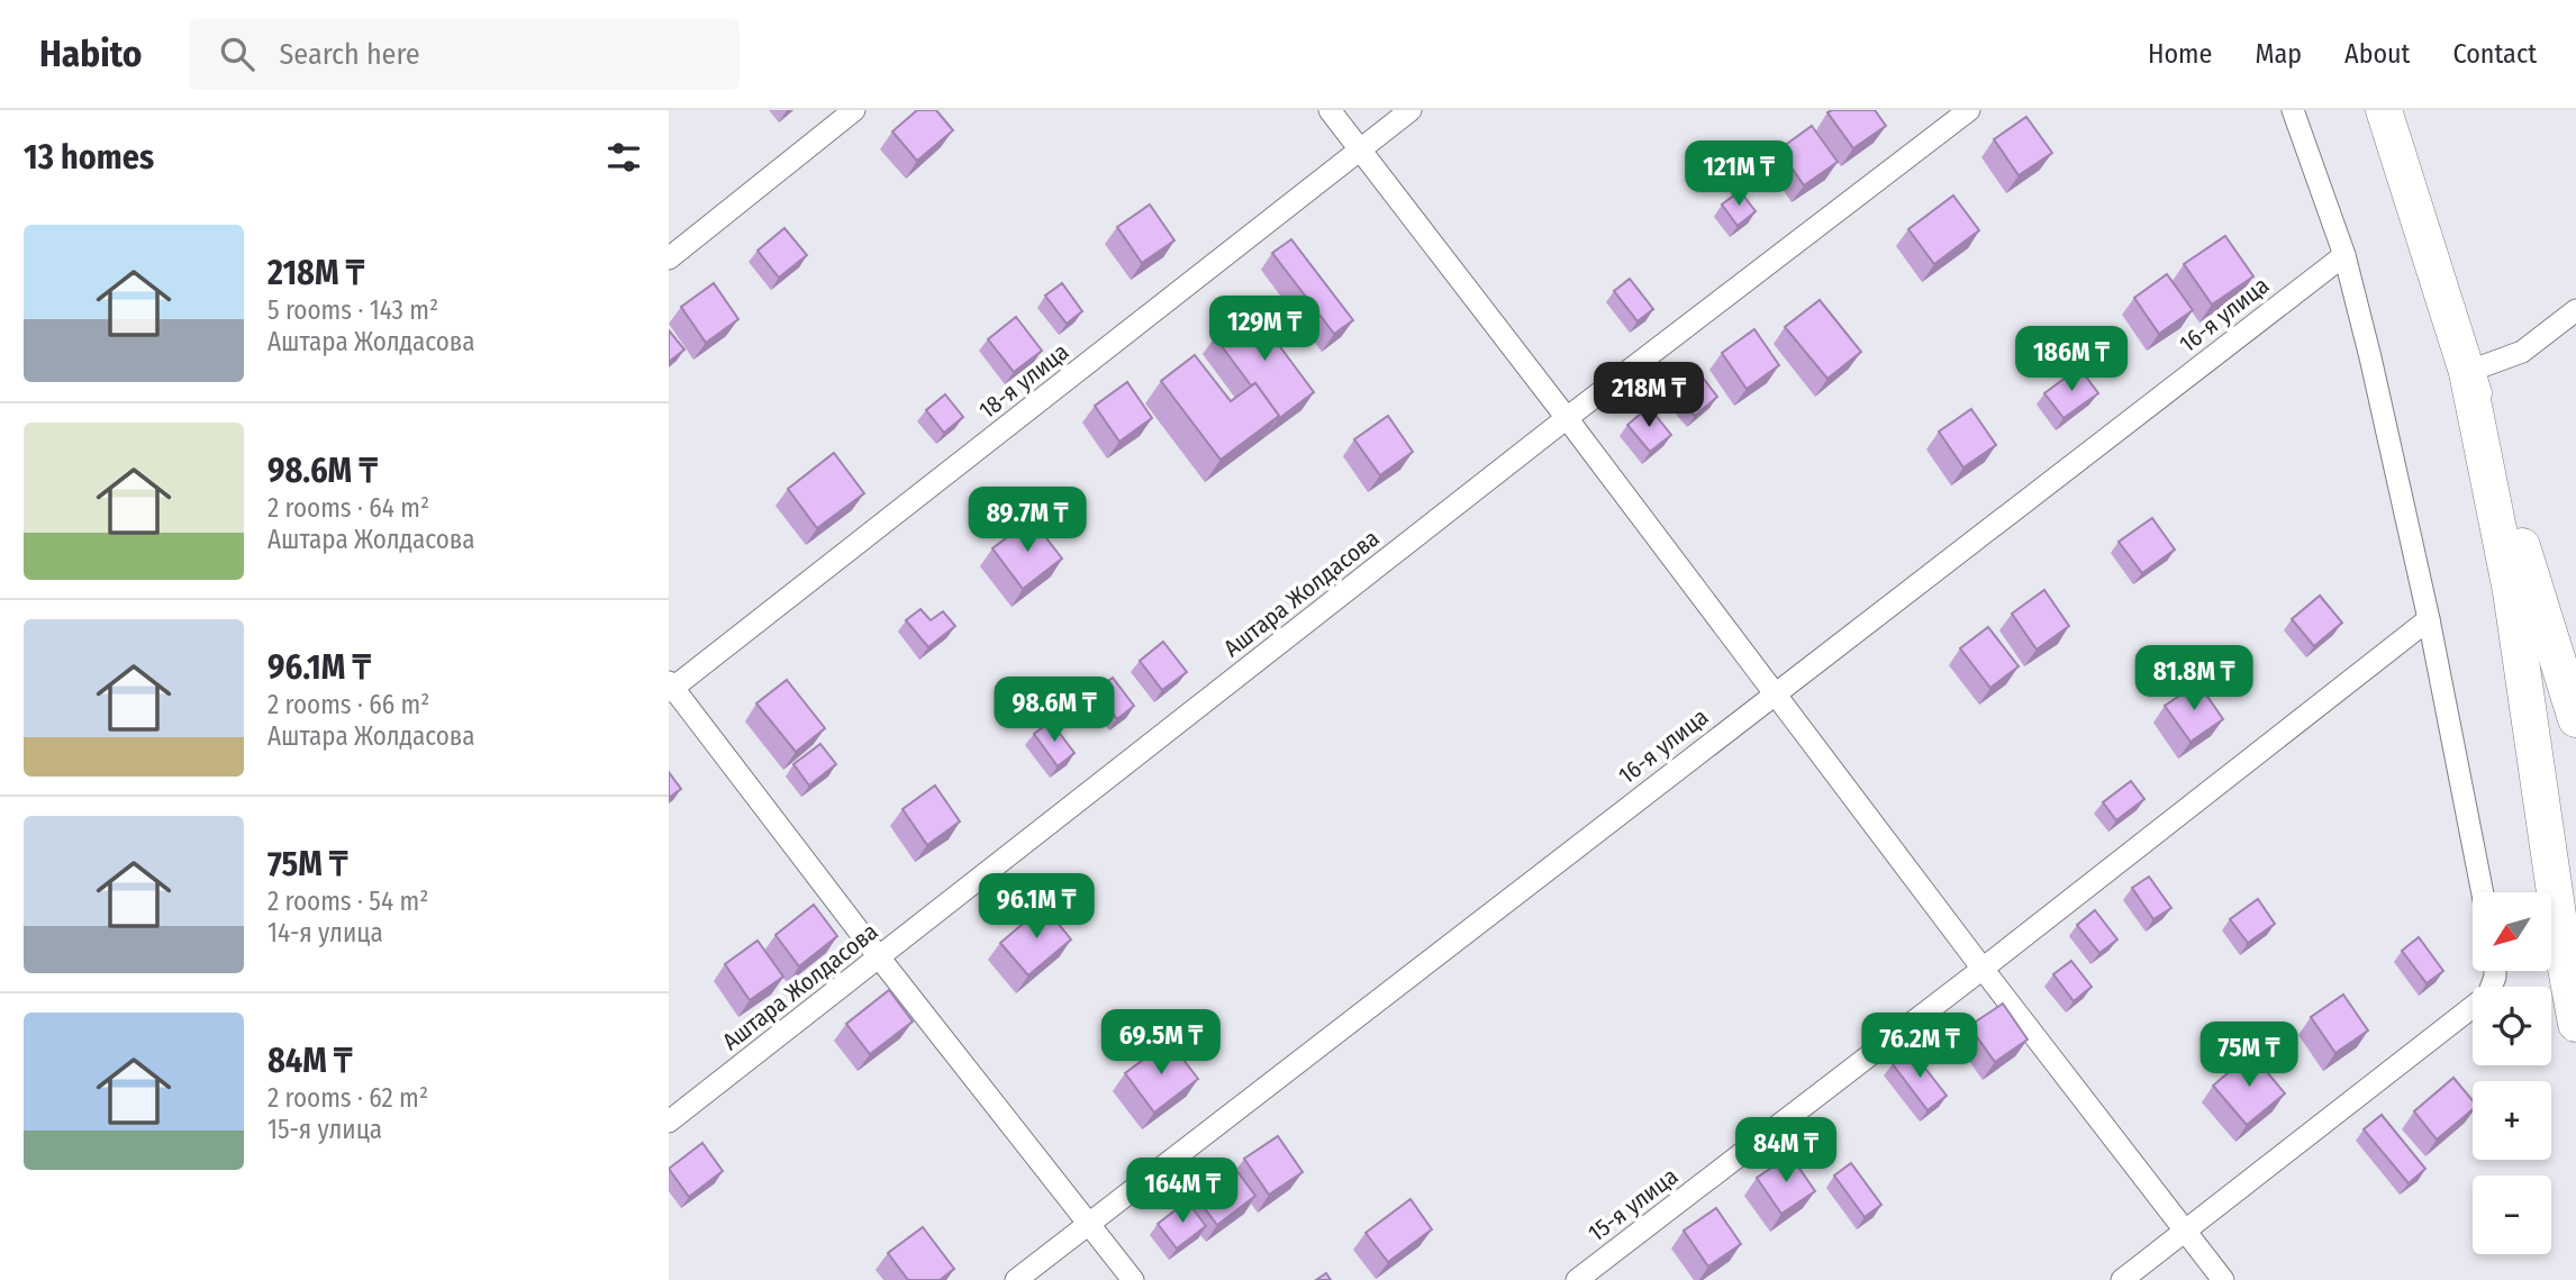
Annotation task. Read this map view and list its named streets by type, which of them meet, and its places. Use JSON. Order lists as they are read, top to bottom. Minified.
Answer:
{"streets":{"street":["16-я улица","18-я улица","Аштара Жолдасова","15-я улица"]},"north":"bottom left","page":{"header":"Habito","search":"Search here","nav":["Home","Map","About","Contact"],"heading":"13 homes","price":["121M ₸","129M ₸","186M ₸","218M ₸","89.7M ₸","81.8M ₸","98.6M ₸","96.1M ₸","69.5M ₸","76.2M ₸","75M ₸","84M ₸","164M ₸"],"list":[{"name":"218M ₸","note":"5 rooms · 143 m² · Аштара Жолдасова"},{"name":"98.6M ₸","note":"2 rooms · 64 m² · Аштара Жолдасова"},{"name":"96.1M ₸","note":"2 rooms · 66 m² · Аштара Жолдасова"},{"name":"75M ₸","note":"2 rooms · 54 m² · 14-я улица"},{"name":"84M ₸","note":"2 rooms · 62 m² · 15-я улица"}],"map_buttons":["+","−"]}}
